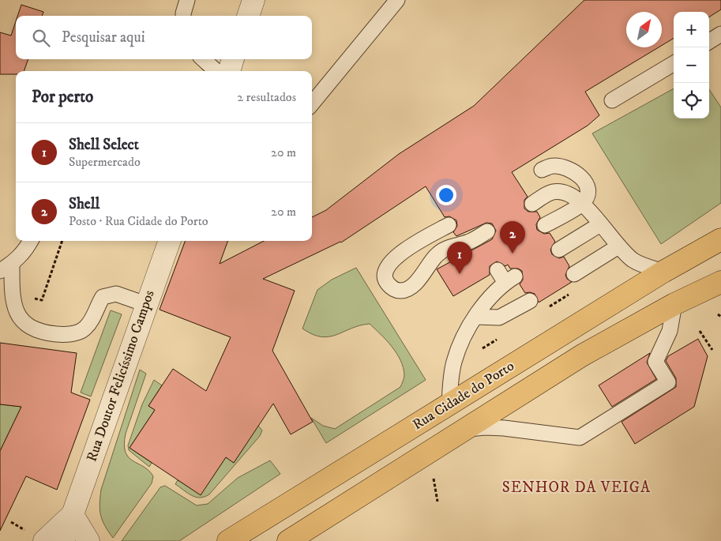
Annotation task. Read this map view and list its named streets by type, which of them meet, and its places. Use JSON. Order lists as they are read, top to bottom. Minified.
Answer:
{"streets":{"main road":["Rua Cidade do Porto"],"street":["Rua Doutor Felicíssimo Campos"]},"districts":["SENHOR DA VEIGA"],"north":"top right","page":{"map_buttons":["+","−"],"search":"Pesquisar aqui","heading":["Por perto","2 resultados"],"list":[{"mark":"1","name":"Shell Select","note":"Supermercado","value":"20 m"},{"mark":"2","name":"Shell","note":"Posto · Rua Cidade do Porto","value":"20 m"}],"pins":["2","1"]}}
